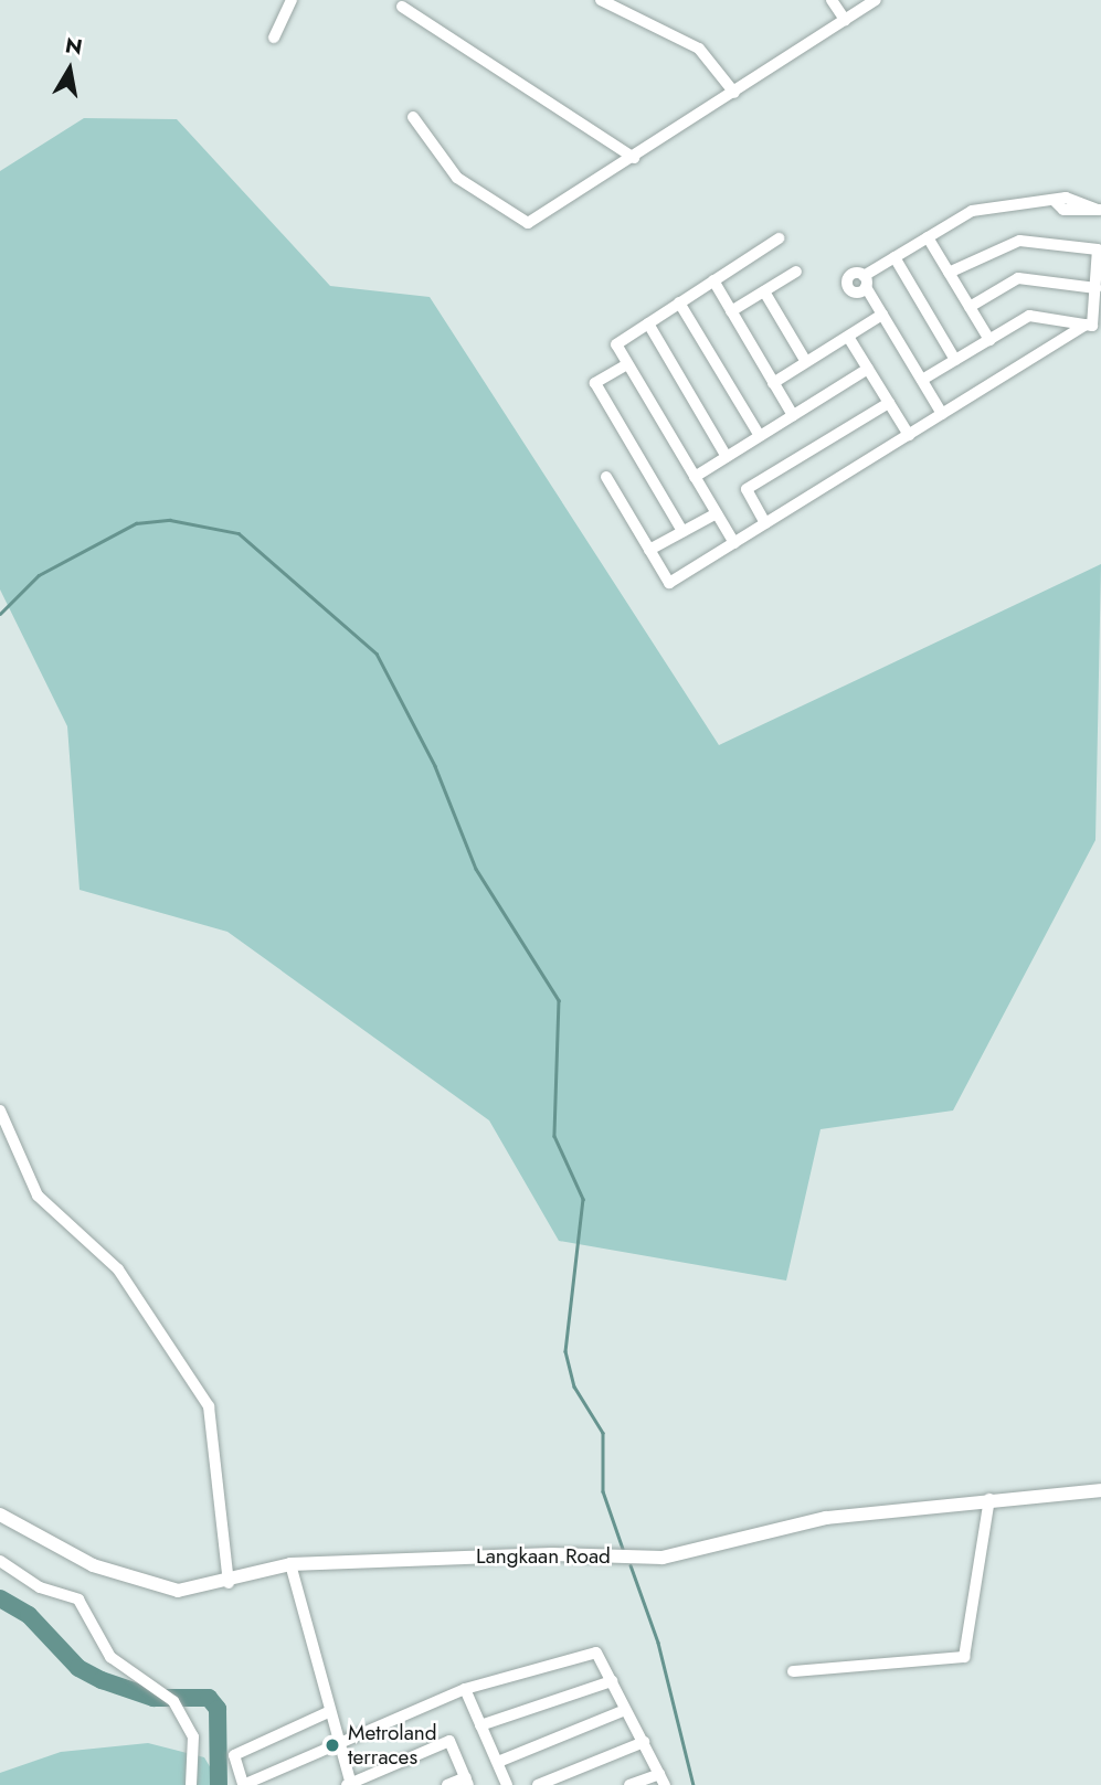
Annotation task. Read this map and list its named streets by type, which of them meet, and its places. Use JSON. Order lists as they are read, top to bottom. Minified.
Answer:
{"streets":{"street":["Langkaan Road"]},"places":["Metroland terraces"],"north":"top"}
